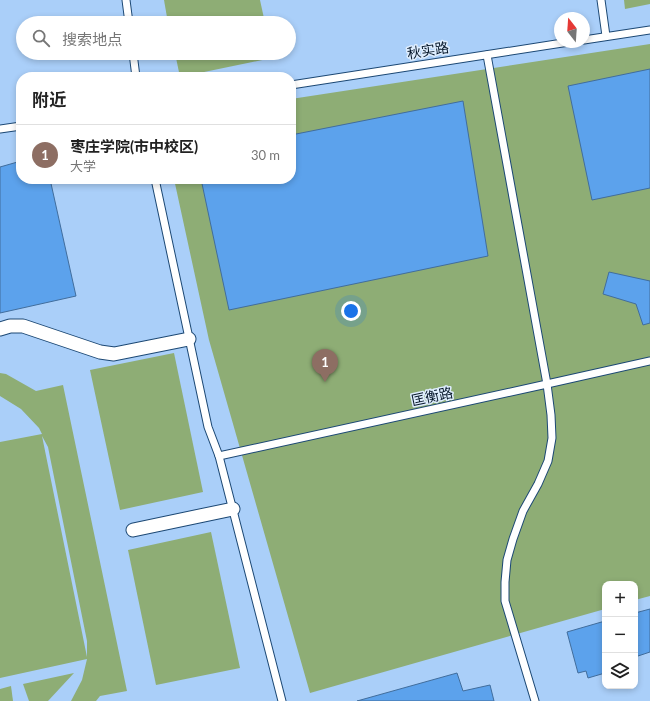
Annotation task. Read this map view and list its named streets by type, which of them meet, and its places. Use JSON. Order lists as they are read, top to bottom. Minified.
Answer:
{"streets":{"lane":["秋实路","匡衡路"]},"north":"top","page":{"search":"搜索地点","heading":"附近","list":[{"mark":"1","name":"枣庄学院(市中校区)","note":"大学","value":"30 m"}],"pins":"1","map_buttons":["+","−"]}}
